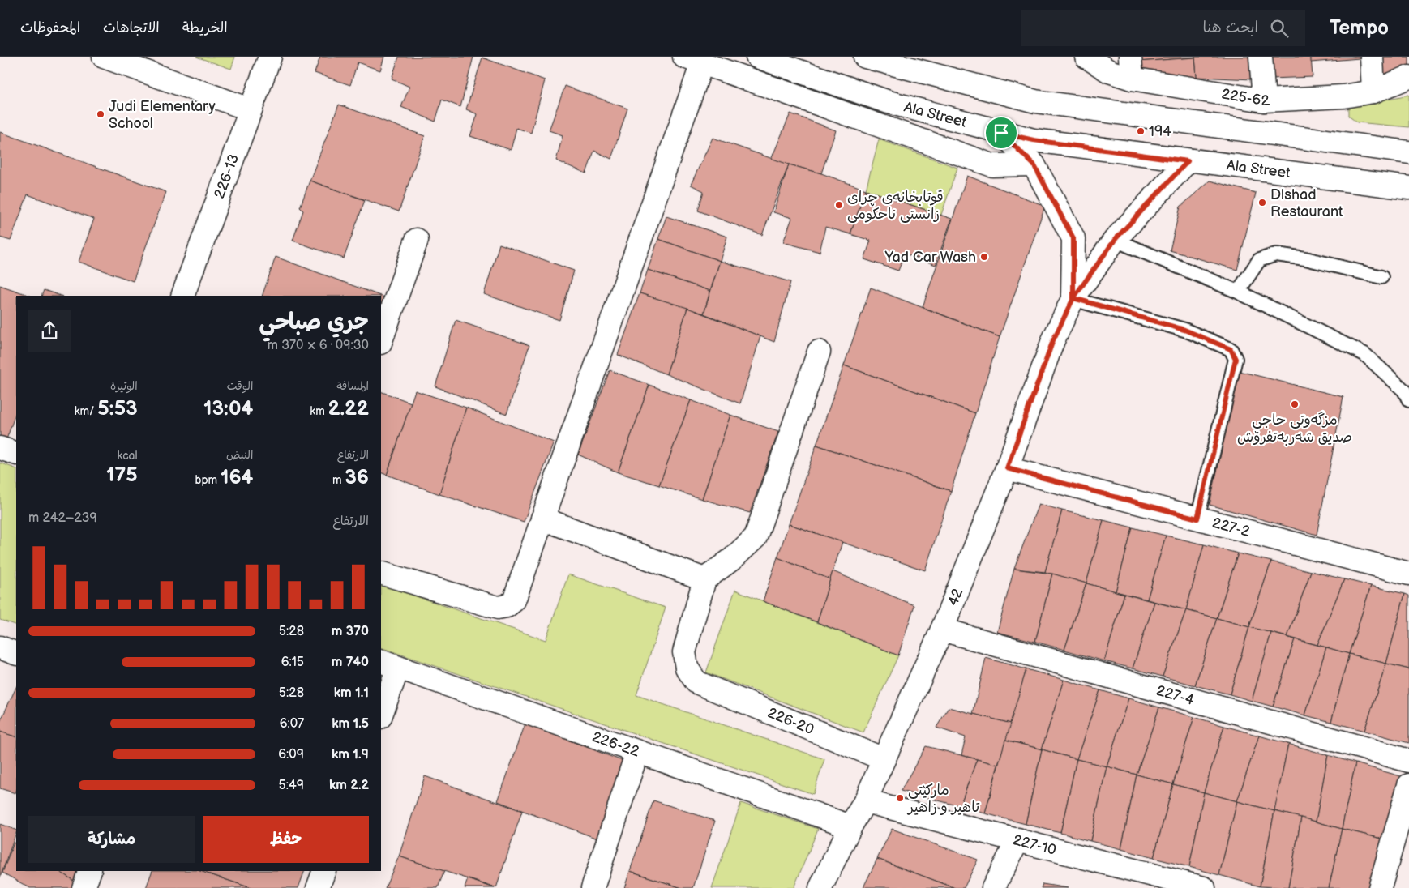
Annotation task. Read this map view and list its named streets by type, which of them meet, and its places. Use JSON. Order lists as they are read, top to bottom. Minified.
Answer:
{"streets":{"street":["225-62","Ala Street","226-13","227-2","42","227-4","226-20","226-22","227-10"]},"crossings":[["Ala Street","42"],["227-2","42"],["42","227-4"],["42","226-20"],["42","226-22"],["42","227-10"]],"places":["Judi Elementary School","194","Dlshad Restaurant","قوتابخانەی چرای زانستی ناحکومی","Yad Car Wash","مزگەوتی حاجی صدیق شەربەتفرۆش","ماركێتی تاهیر و زاهیر"],"page":{"header":"Tempo","search":"ابحث هنا","nav":["الخريطة","الاتجاهات","المحفوظات"],"heading":["جري صباحي","09:30 · 6 × 370 m"],"stats":[["المسافة","2.22 km"],["الوقت","13:04"],["الوتيرة","5:53 /km"],["الارتفاع","36 m"],["النبض","164 bpm"],["kcal","175"]],"chart":["الارتفاع","239–242 m"],"list":[{"name":"370 m","note":"5:28"},{"name":"740 m","note":"6:15"},{"name":"1.1 km","note":"5:28"},{"name":"1.5 km","note":"6:07"},{"name":"1.9 km","note":"6:09"},{"name":"2.2 km","note":"5:49"}],"buttons":["حفظ","مشاركة"]}}
